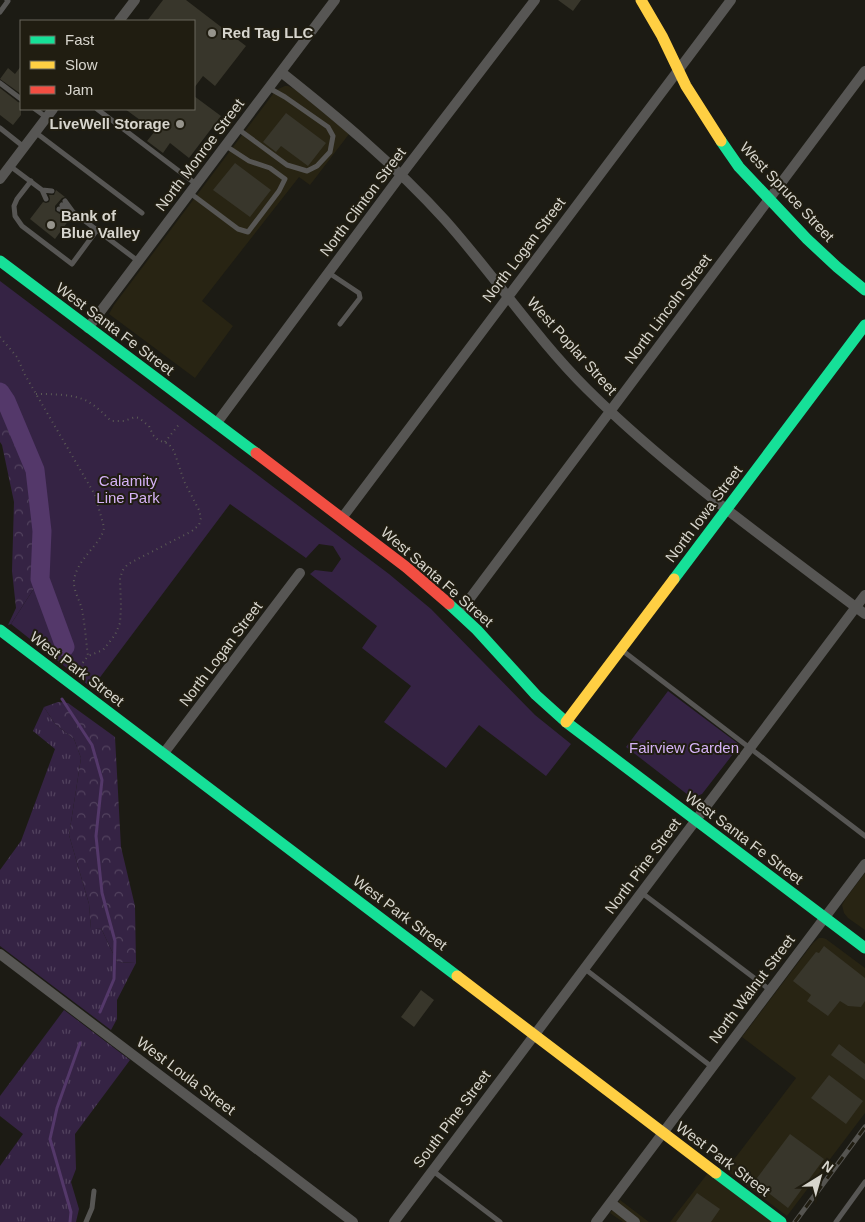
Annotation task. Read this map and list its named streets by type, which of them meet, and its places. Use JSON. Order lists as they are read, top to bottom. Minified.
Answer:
{"streets":{"street":["North Monroe Street","West Spruce Street","North Clinton Street","North Logan Street","North Lincoln Street","West Santa Fe Street","West Poplar Street","North Iowa Street","West Park Street","North Pine Street","North Walnut Street","West Loula Street","South Pine Street"]},"crossings":[["North Monroe Street","West Santa Fe Street"],["North Monroe Street","West Poplar Street"],["West Spruce Street","North Logan Street"],["West Spruce Street","North Lincoln Street"],["North Clinton Street","West Santa Fe Street"],["North Clinton Street","West Poplar Street"],["North Logan Street","West Santa Fe Street"],["North Logan Street","West Poplar Street"],["North Logan Street","West Park Street"],["North Lincoln Street","West Santa Fe Street"],["North Lincoln Street","West Poplar Street"],["West Santa Fe Street","North Iowa Street"],["West Santa Fe Street","North Pine Street"],["West Santa Fe Street","North Walnut Street"],["West Poplar Street","North Iowa Street"],["West Poplar Street","North Pine Street"],["West Park Street","North Pine Street"],["West Park Street","North Walnut Street"],["West Park Street","South Pine Street"],["North Pine Street","South Pine Street"]],"parks":["Calamity Line Park","Fairview Garden"],"places":["Red Tag LLC","LiveWell Storage","Bank of Blue Valley"],"legend":["Fast","Slow","Jam"],"north":"top right"}
